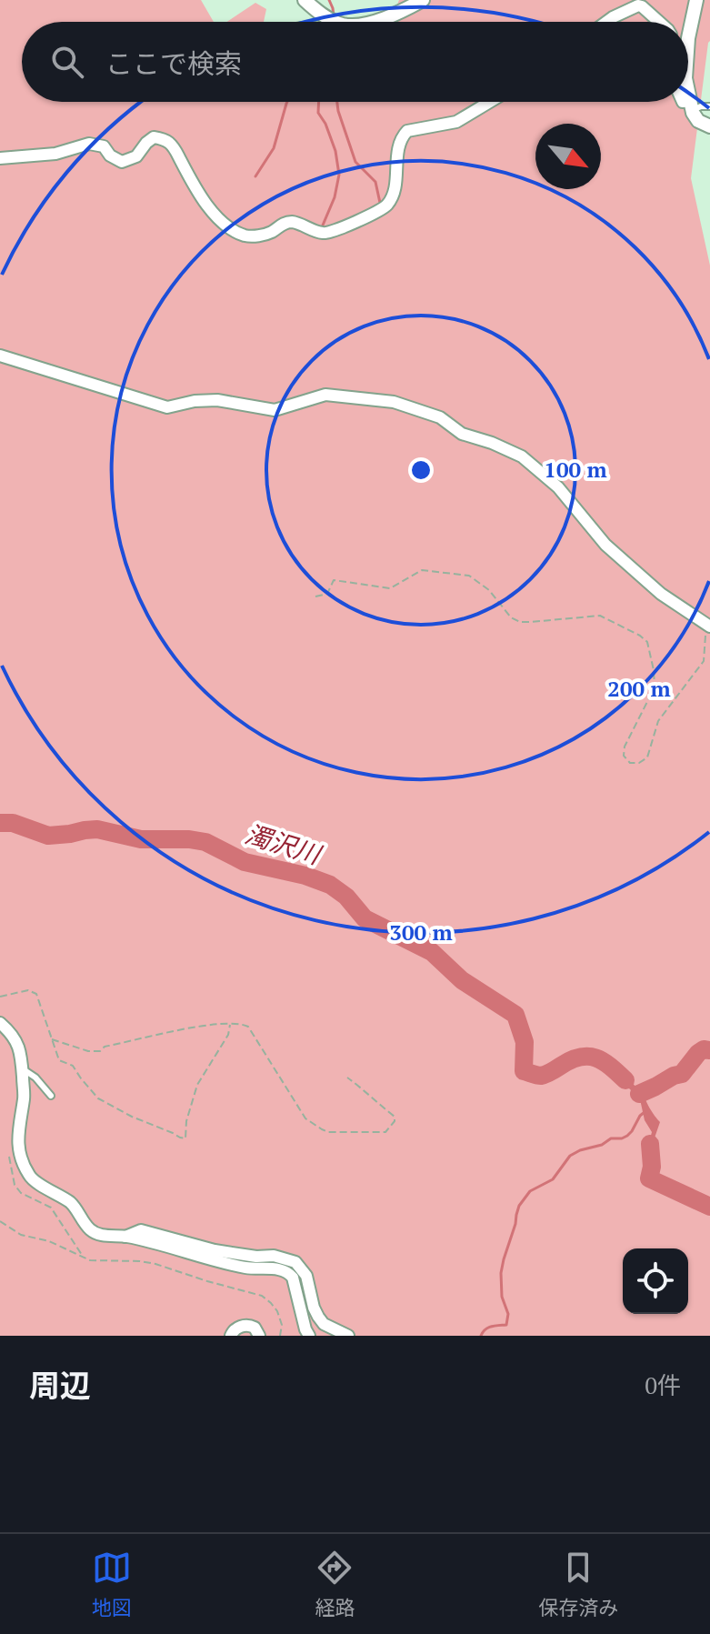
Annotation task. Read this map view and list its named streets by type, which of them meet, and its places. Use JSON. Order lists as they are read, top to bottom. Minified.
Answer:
{"water":["濁沢川"],"north":"bottom right","page":{"search":"ここで検索","heading":["周辺","0件"],"nav":["地図","経路","保存済み"]},"rings":["100 m","200 m","300 m"]}
